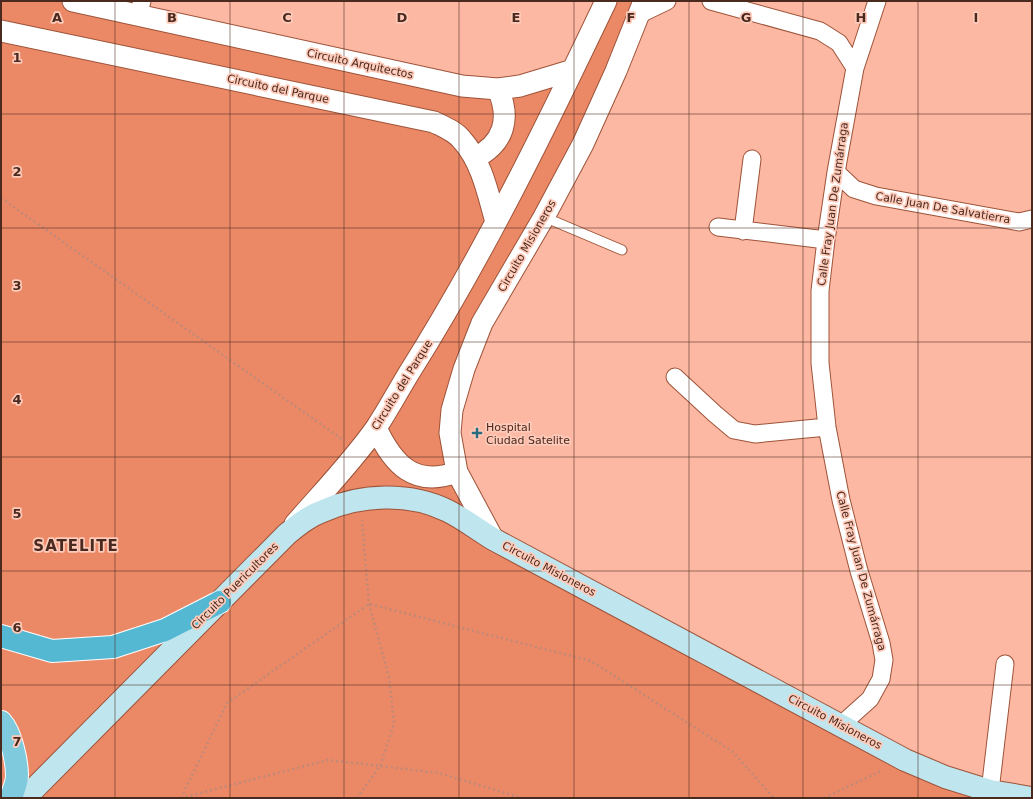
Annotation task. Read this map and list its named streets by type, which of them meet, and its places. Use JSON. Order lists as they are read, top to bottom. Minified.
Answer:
{"streets":{"main road":["Circuito Misioneros","Circuito Puericultores"],"street":["Circuito Arquitectos","Circuito del Parque","Calle Fray Juan De Zumárraga","Calle Juan De Salvatierra"]},"crossings":[["Circuito Arquitectos","Circuito del Parque"],["Circuito del Parque","Circuito Puericultores"],["Calle Fray Juan De Zumárraga","Calle Juan De Salvatierra"],["Calle Fray Juan De Zumárraga","Circuito Misioneros"],["Circuito Misioneros","Circuito Puericultores"]],"districts":["SATELITE"],"places":{"health":["Hospital Ciudad Satelite"]},"grid":{"columns":["A","B","C","D","E","F","G","H","I"],"rows":["1","2","3","4","5","6","7"]}}
